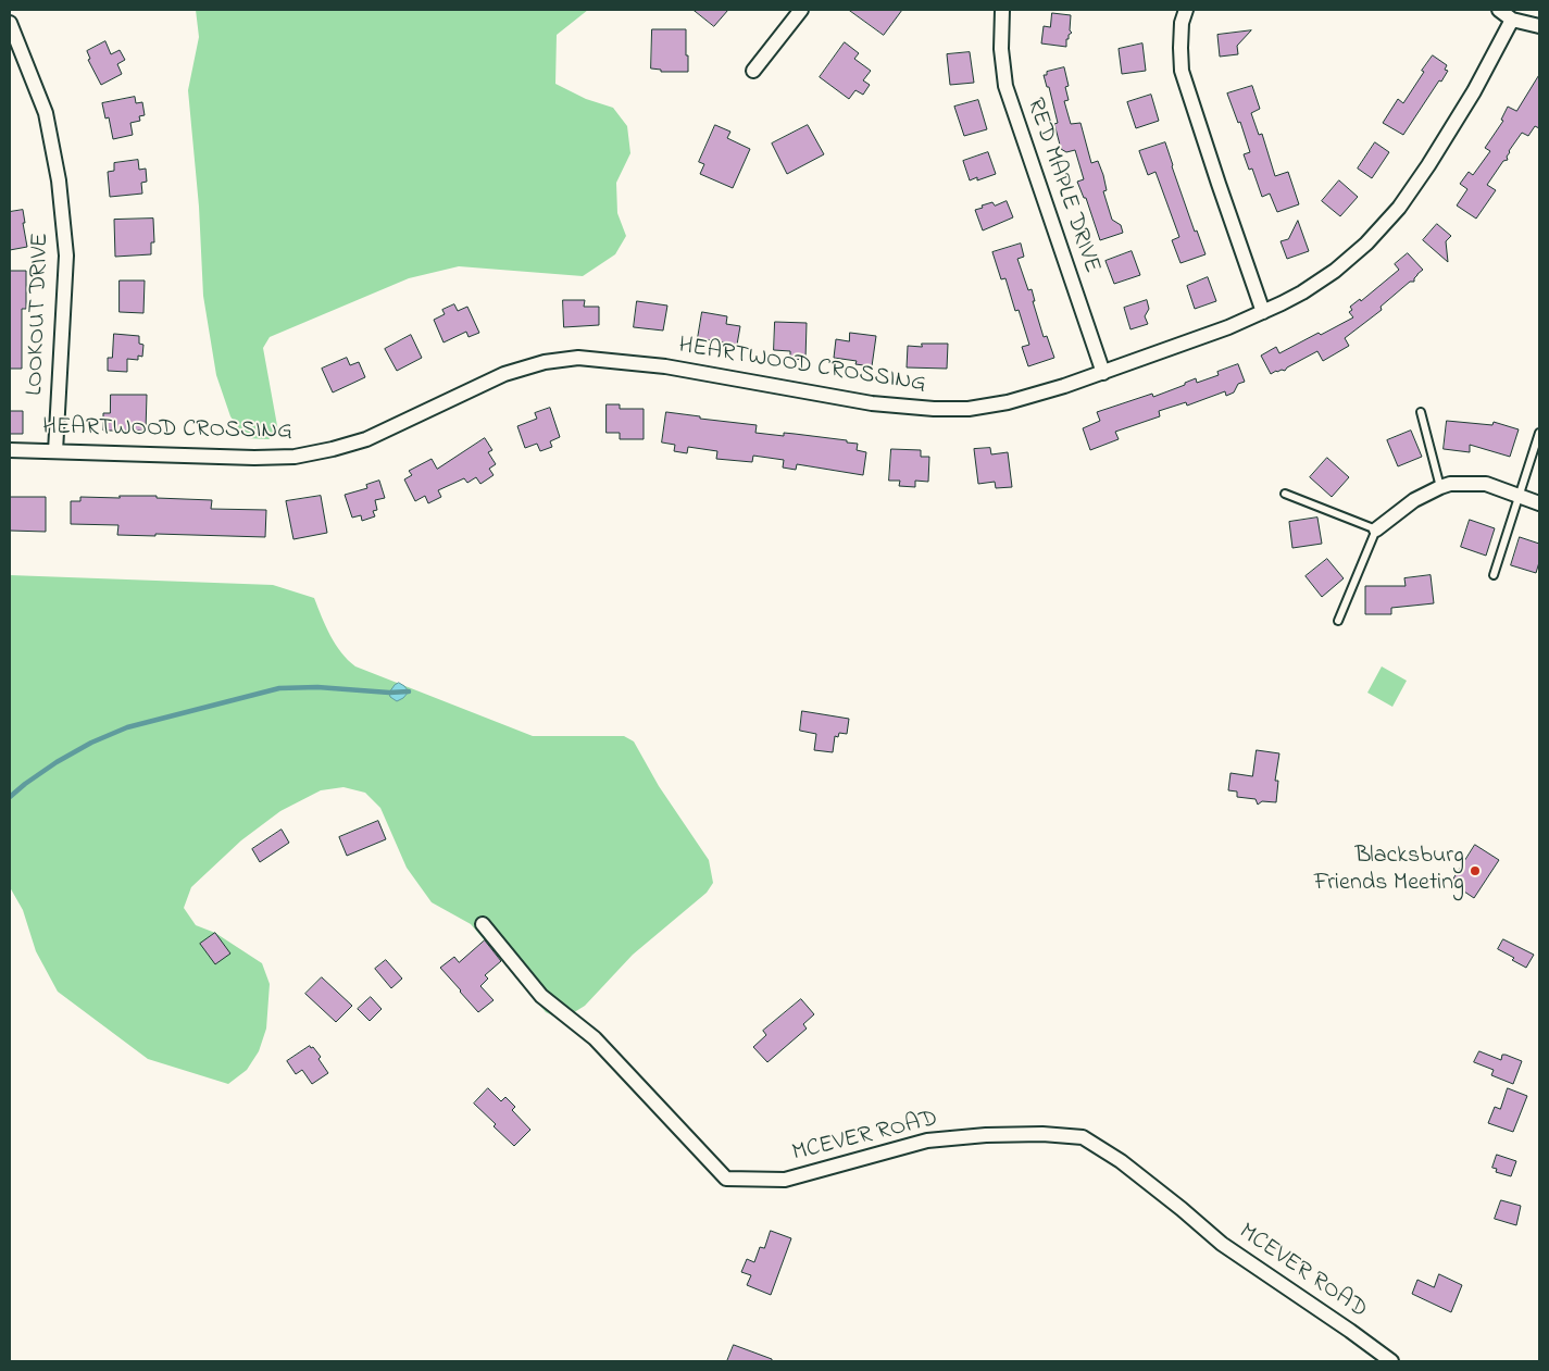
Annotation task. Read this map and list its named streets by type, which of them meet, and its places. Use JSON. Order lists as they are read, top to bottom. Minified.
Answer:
{"streets":{"street":["RED MAPLE DRIVE","LOOKOUT DRIVE","HEARTWOOD CROSSING","MCEVER ROAD"]},"crossings":[["RED MAPLE DRIVE","HEARTWOOD CROSSING"],["LOOKOUT DRIVE","HEARTWOOD CROSSING"]],"places":["Blacksburg Friends Meeting"]}
